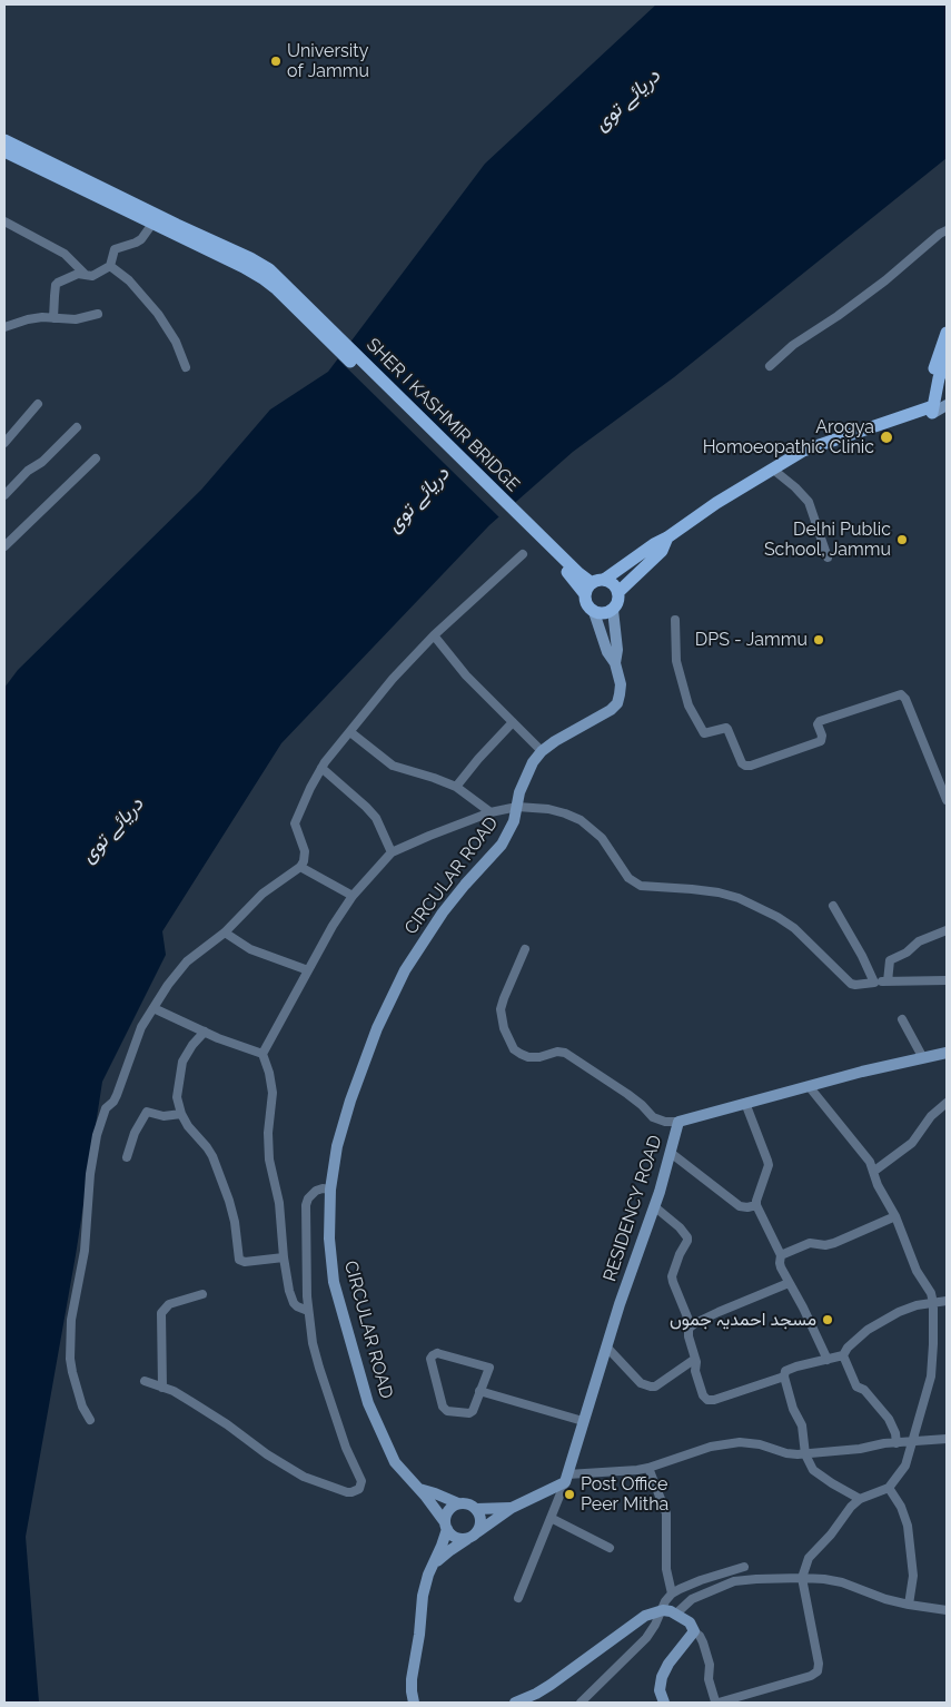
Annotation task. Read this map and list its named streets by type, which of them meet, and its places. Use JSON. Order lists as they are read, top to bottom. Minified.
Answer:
{"streets":{"main road":["SHER I KASHMIR BRIDGE","CIRCULAR ROAD","RESIDENCY ROAD"]},"water":["دریائے توی"],"places":["University of Jammu","Arogya Homoeopathic Clinic","Delhi Public School, Jammu","DPS - Jammu","مسجد احمدیہ جموں","Post Office Peer Mitha"]}
